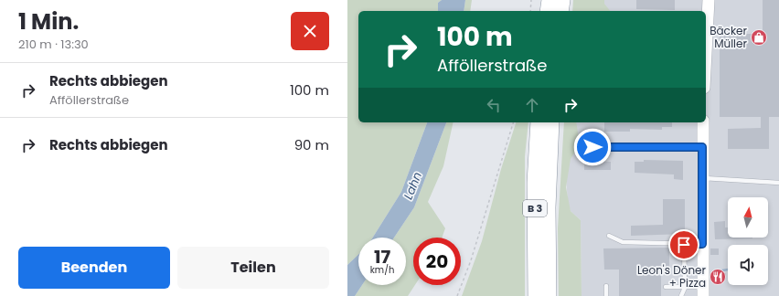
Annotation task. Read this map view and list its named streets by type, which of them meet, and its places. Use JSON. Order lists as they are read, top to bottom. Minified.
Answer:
{"streets":{"highway":["B 3"]},"water":["Lahn"],"places":{"shop":["Bäcker Müller"],"restaurant":["Leon's Döner + Pizza"]},"north":"top","page":{"heading":["1 Min.","210 m · 13:30"],"turn":["100 m","Afföllerstraße"],"list":[{"name":"Rechts abbiegen","note":"Afföllerstraße","value":"100 m"},{"name":"Rechts abbiegen","value":"90 m"}],"speed":"17 km/h","limit":"20","buttons":["Beenden","Teilen"]}}
